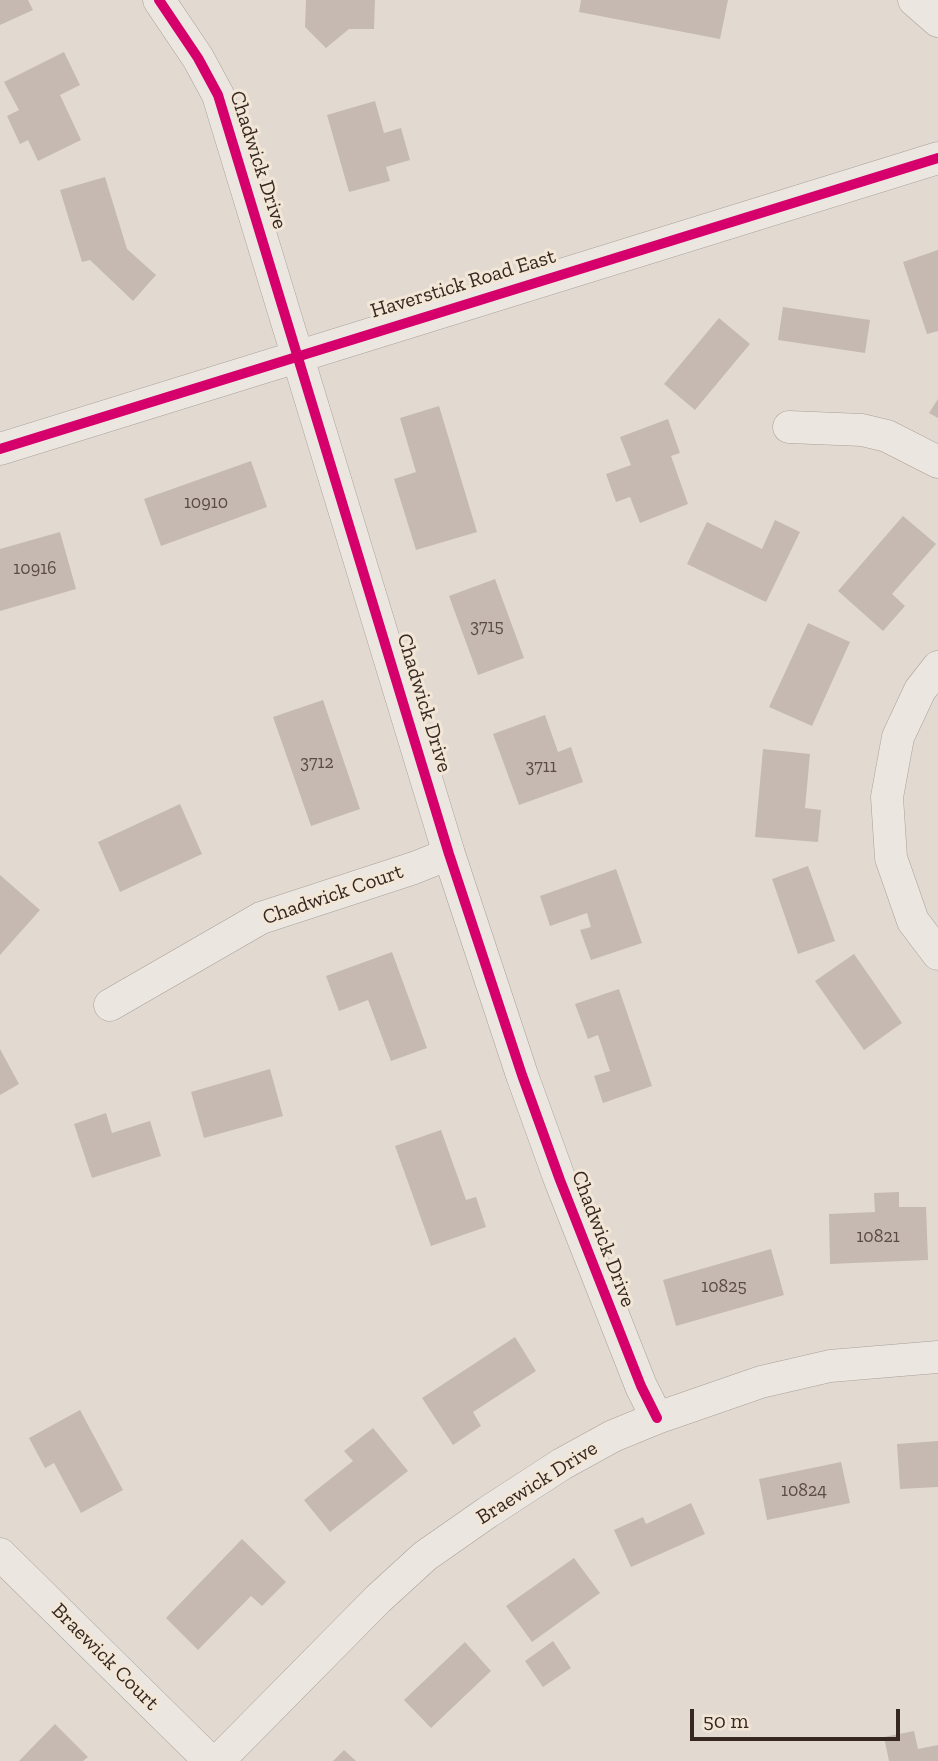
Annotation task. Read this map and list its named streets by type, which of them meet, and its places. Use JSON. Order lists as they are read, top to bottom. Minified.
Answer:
{"streets":{"street":["Chadwick Drive","Haverstick Road East","Chadwick Court","Braewick Drive","Braewick Court"]},"crossings":[["Chadwick Drive","Haverstick Road East"],["Chadwick Drive","Chadwick Court"],["Chadwick Drive","Braewick Drive"]],"house_numbers":["10910","10916","3715","3712","3711","10821","10825","10824"],"scale_bar":"50 m"}
